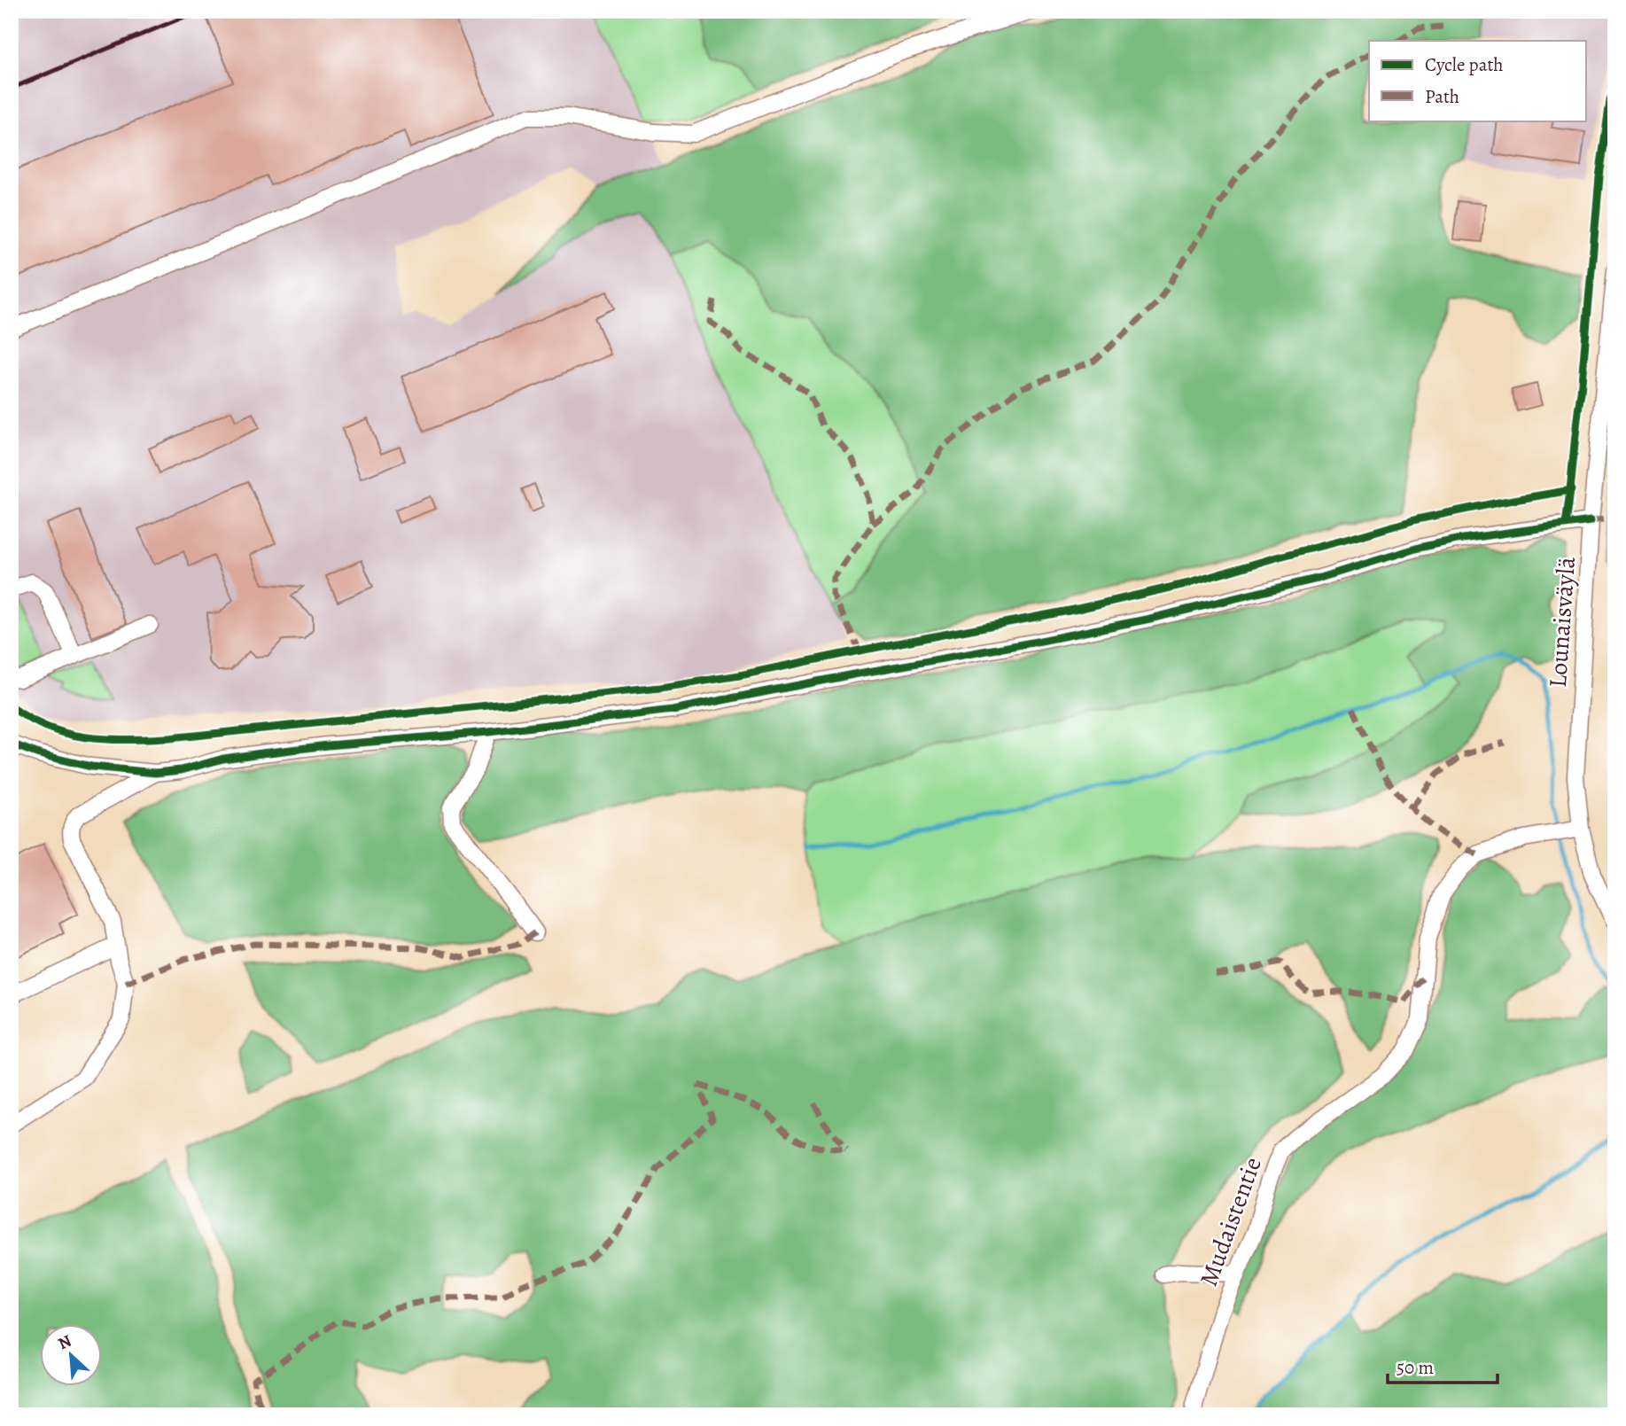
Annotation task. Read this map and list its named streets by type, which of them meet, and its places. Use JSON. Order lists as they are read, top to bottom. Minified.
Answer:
{"streets":{"street":["Lounaisväylä","Mudaistentie"]},"crossings":[["Lounaisväylä","Mudaistentie"]],"legend":["Cycle path","Path"],"scale_bar":"50 m","north":"top left"}
